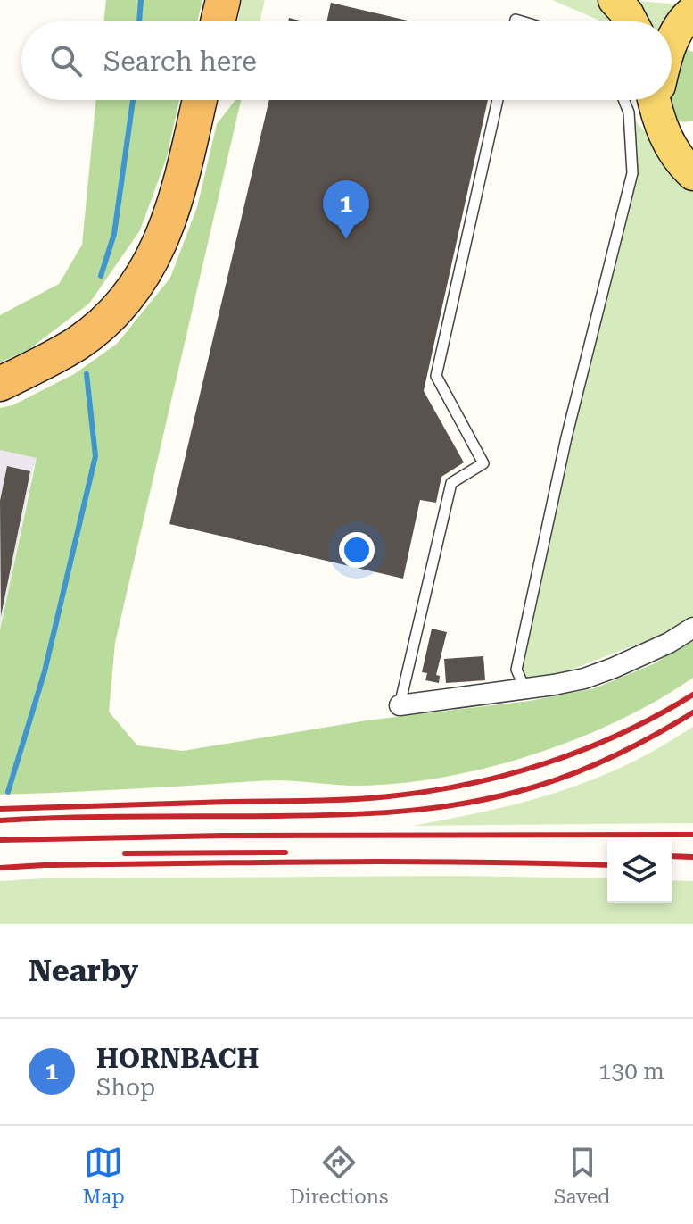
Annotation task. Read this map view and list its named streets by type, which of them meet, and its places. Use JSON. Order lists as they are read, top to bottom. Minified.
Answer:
{"page":{"search":"Search here","pins":"1","heading":"Nearby","list":[{"mark":"1","name":"HORNBACH","note":"Shop","value":"130 m"}],"nav":["Map","Directions","Saved"]}}
